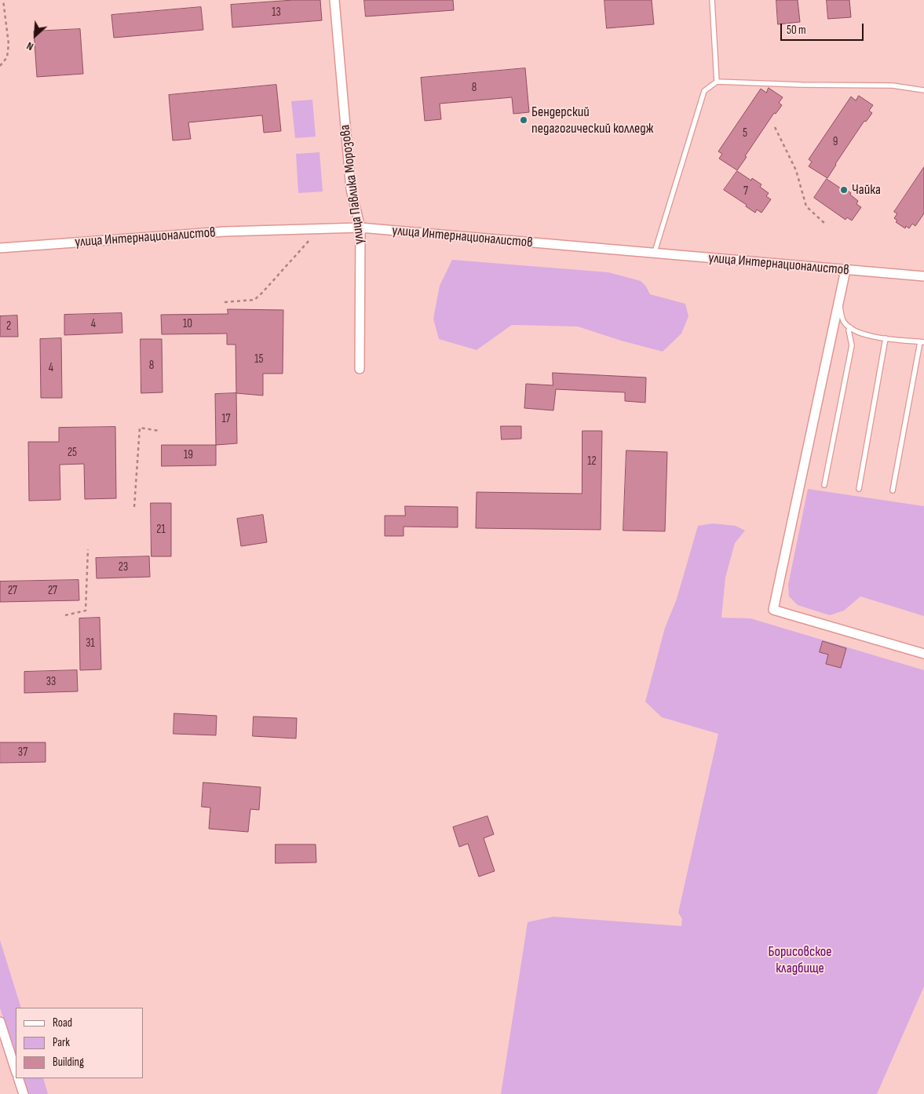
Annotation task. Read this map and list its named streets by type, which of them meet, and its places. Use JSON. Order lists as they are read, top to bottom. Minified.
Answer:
{"streets":{"street":["улица Павлика Морозова","улица Интернационалистов"]},"crossings":[["улица Павлика Морозова","улица Интернационалистов"]],"parks":["Борисовское кладбище"],"places":["Бендерский педагогический колледж","Чайка"],"house_numbers":["13","8","5","9","7","4","10","2","15","8","4","17","25","19","12","21","23","27","27","31","33","37"],"legend":["Road","Park","Building"],"scale_bar":"50 m","north":"bottom left"}
